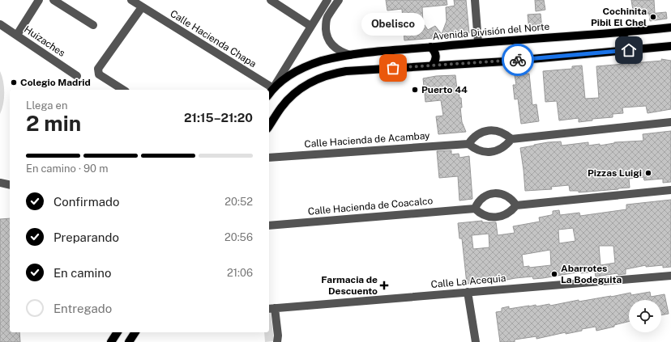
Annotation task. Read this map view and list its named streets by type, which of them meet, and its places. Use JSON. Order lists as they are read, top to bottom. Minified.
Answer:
{"streets":{"main road":["Avenida División del Norte"],"street":["Calle Hacienda Chapa","Huizaches","Calle Hacienda de Acambay","Calle Hacienda de Coacalco","Calle La Acequia"]},"crossings":[["Avenida División del Norte","Calle Hacienda Chapa"]],"places":{"other":["Cochinita Pibil El Chel","Obelisco","Colegio Madrid","Puerto 44","Pizzas Luigi","Abarrotes La Bodeguita"],"health":["Farmacia de Descuento"]},"page":{"bubble":"Obelisco","heading":["2 min","Llega en","21:15–21:20"],"bar":"En camino · 90 m","list":[["Confirmado","20:52"],["Preparando","20:56"],["En camino","21:06"],"Entregado"]}}
